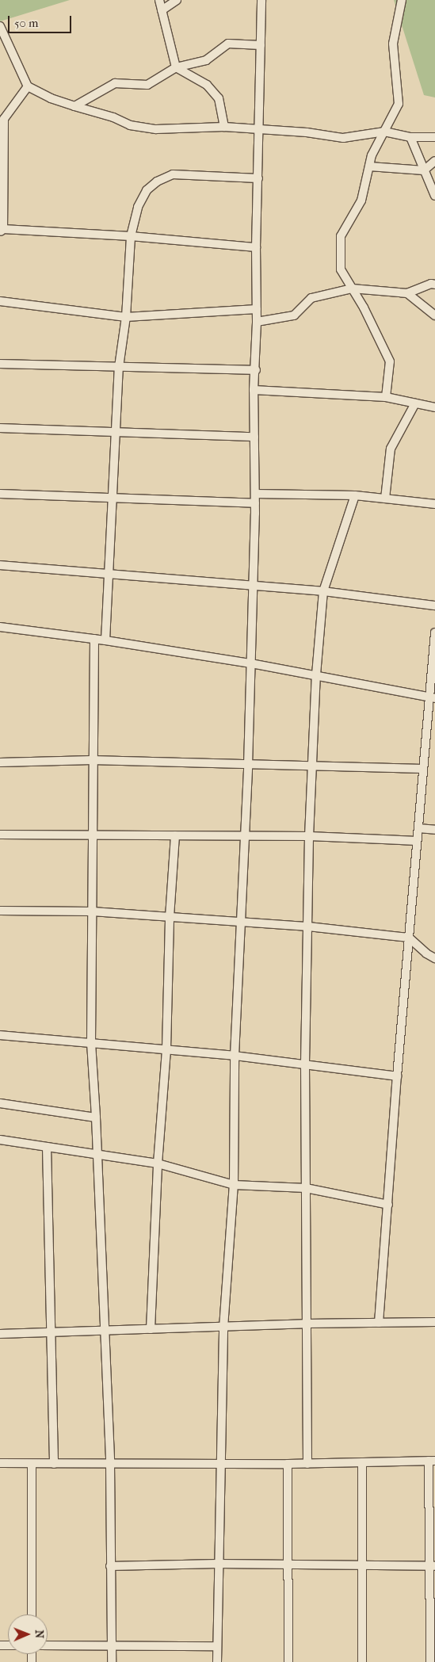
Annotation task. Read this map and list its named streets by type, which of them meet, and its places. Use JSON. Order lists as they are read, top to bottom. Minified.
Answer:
{"scale_bar":"50 m","north":"right"}
